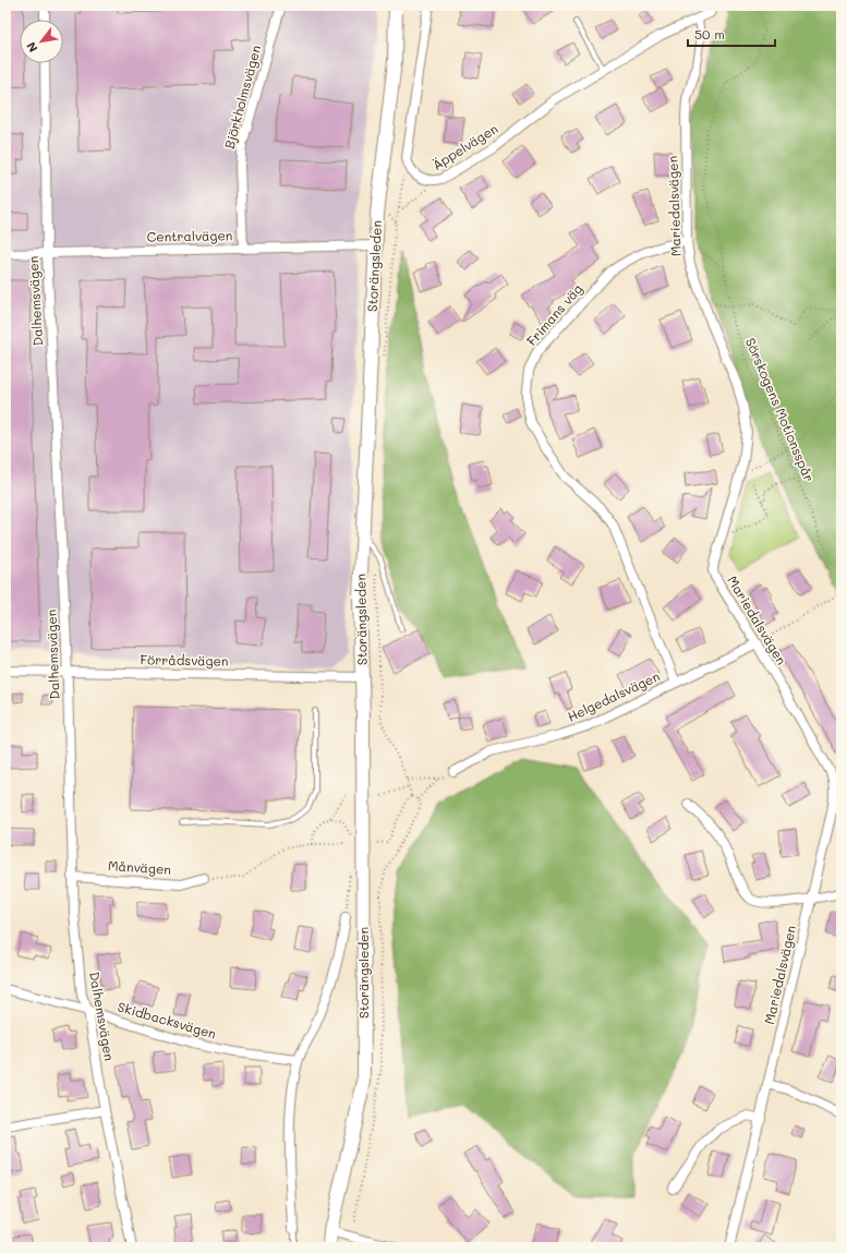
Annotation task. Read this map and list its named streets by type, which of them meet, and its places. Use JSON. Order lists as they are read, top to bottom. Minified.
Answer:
{"streets":{"main road":["Storängsleden"],"street":["Björkholmsvägen","Äppelvägen","Mariedalsvägen","Centralvägen","Dalhemsvägen","Frimans väg","Förrådsvägen","Helgedalsvägen","Månvägen","Skidbacksvägen"],"path":["Sörskogens Motionsspår"]},"crossings":[["Björkholmsvägen","Centralvägen"],["Äppelvägen","Mariedalsvägen"],["Mariedalsvägen","Frimans väg"],["Mariedalsvägen","Helgedalsvägen"],["Centralvägen","Storängsleden"],["Centralvägen","Dalhemsvägen"],["Storängsleden","Förrådsvägen"],["Dalhemsvägen","Förrådsvägen"],["Dalhemsvägen","Månvägen"],["Dalhemsvägen","Skidbacksvägen"],["Frimans väg","Helgedalsvägen"]],"scale_bar":"50 m","north":"bottom left"}
